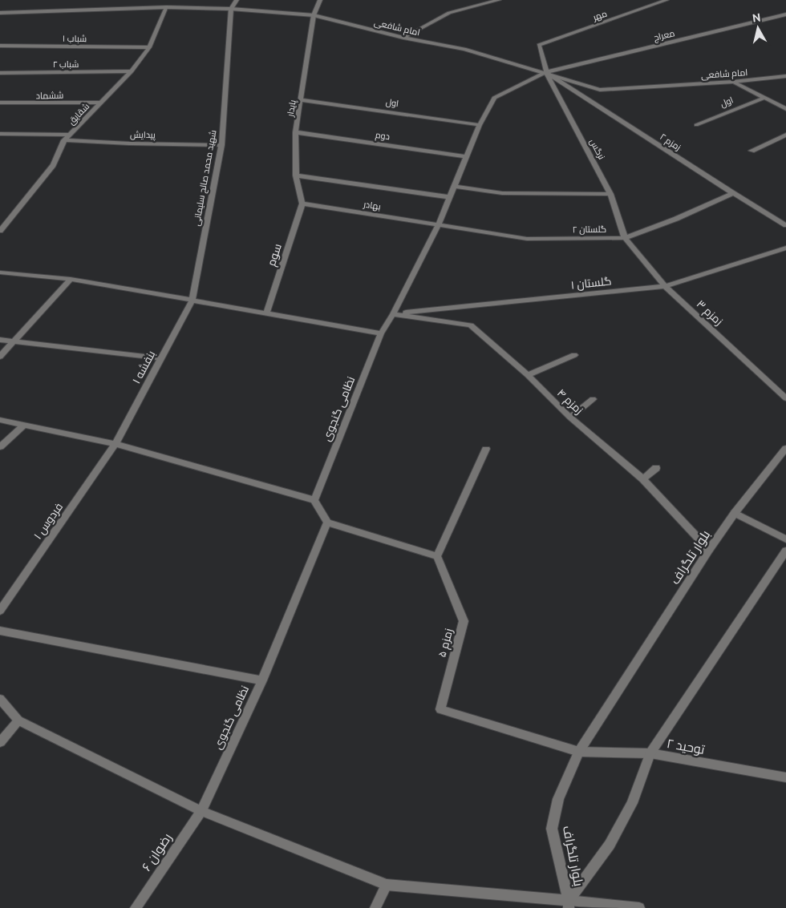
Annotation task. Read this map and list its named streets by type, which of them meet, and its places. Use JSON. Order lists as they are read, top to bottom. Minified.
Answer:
{"streets":{"street":["مهر","امام شافعی","معراج","شباب ۱","شباب ۲","ششماد","اول","پایدار","شقایق","پیدایش","دوم","زمزم ۲","نرگس","شهید محمد صالح سلیمانی","بهادر","گلستان ۲","سوم","گلستان ۱","زمزم ۳","بنفشه ۱","زمزم ۴","نظامی گنجوی","فردوس ۱","بلوار تلگراف","زمزم ۵","توحید ۲","رضوان ۶"]},"crossings":[["مهر","امام شافعی"],["مهر","معراج"],["مهر","زمزم ۲"],["مهر","نرگس"],["مهر","نظامی گنجوی"],["امام شافعی","معراج"],["امام شافعی","پایدار"],["امام شافعی","شقایق"],["امام شافعی","زمزم ۲"],["امام شافعی","نرگس"],["امام شافعی","شهید محمد صالح سلیمانی"],["امام شافعی","نظامی گنجوی"],["معراج","زمزم ۲"],["معراج","نرگس"],["معراج","نظامی گنجوی"],["شباب ۱","شقایق"],["شباب ۲","شقایق"],["ششماد","شقایق"],["اول","پایدار"],["اول","نظامی گنجوی"],["پایدار","دوم"],["پایدار","بهادر"],["پایدار","سوم"],["شقایق","پیدایش"],["پیدایش","شهید محمد صالح سلیمانی"],["دوم","نظامی گنجوی"],["زمزم ۲","نرگس"],["زمزم ۲","گلستان ۲"],["زمزم ۲","نظامی گنجوی"],["نرگس","گلستان ۲"],["نرگس","زمزم ۳"],["نرگس","نظامی گنجوی"],["شهید محمد صالح سلیمانی","بنفشه ۱"],["بهادر","گلستان ۲"],["بهادر","سوم"],["بهادر","نظامی گنجوی"],["گلستان ۲","زمزم ۳"],["گلستان ۲","نظامی گنجوی"],["گلستان ۱","زمزم ۳"],["گلستان ۱","زمزم ۴"],["گلستان ۱","نظامی گنجوی"],["بنفشه ۱","فردوس ۱"],["زمزم ۴","نظامی گنجوی"],["زمزم ۴","بلوار تلگراف"],["نظامی گنجوی","رضوان ۶"],["بلوار تلگراف","زمزم ۵"],["بلوار تلگراف","توحید ۲"],["زمزم ۵","توحید ۲"]],"north":"top"}
